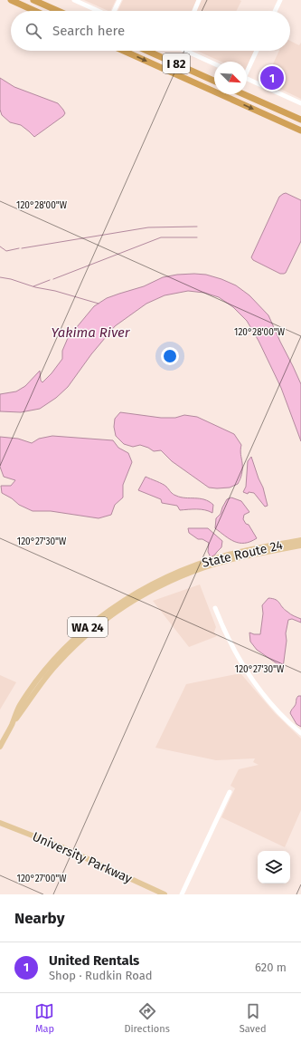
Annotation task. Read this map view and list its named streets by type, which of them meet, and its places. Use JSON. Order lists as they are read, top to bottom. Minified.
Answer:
{"streets":{"highway":["I 82"],"main road":["State Route 24","WA 24","University Parkway"]},"water":["Yakima River"],"north":"bottom right","page":{"search":"Search here","pins":"1","heading":"Nearby","list":[{"mark":"1","name":"United Rentals","note":"Shop · Rudkin Road","value":"620 m"}],"nav":["Map","Directions","Saved"]},"coordinates":["120°28'00\"W","120°27'30\"W","120°27'00\"W"]}
